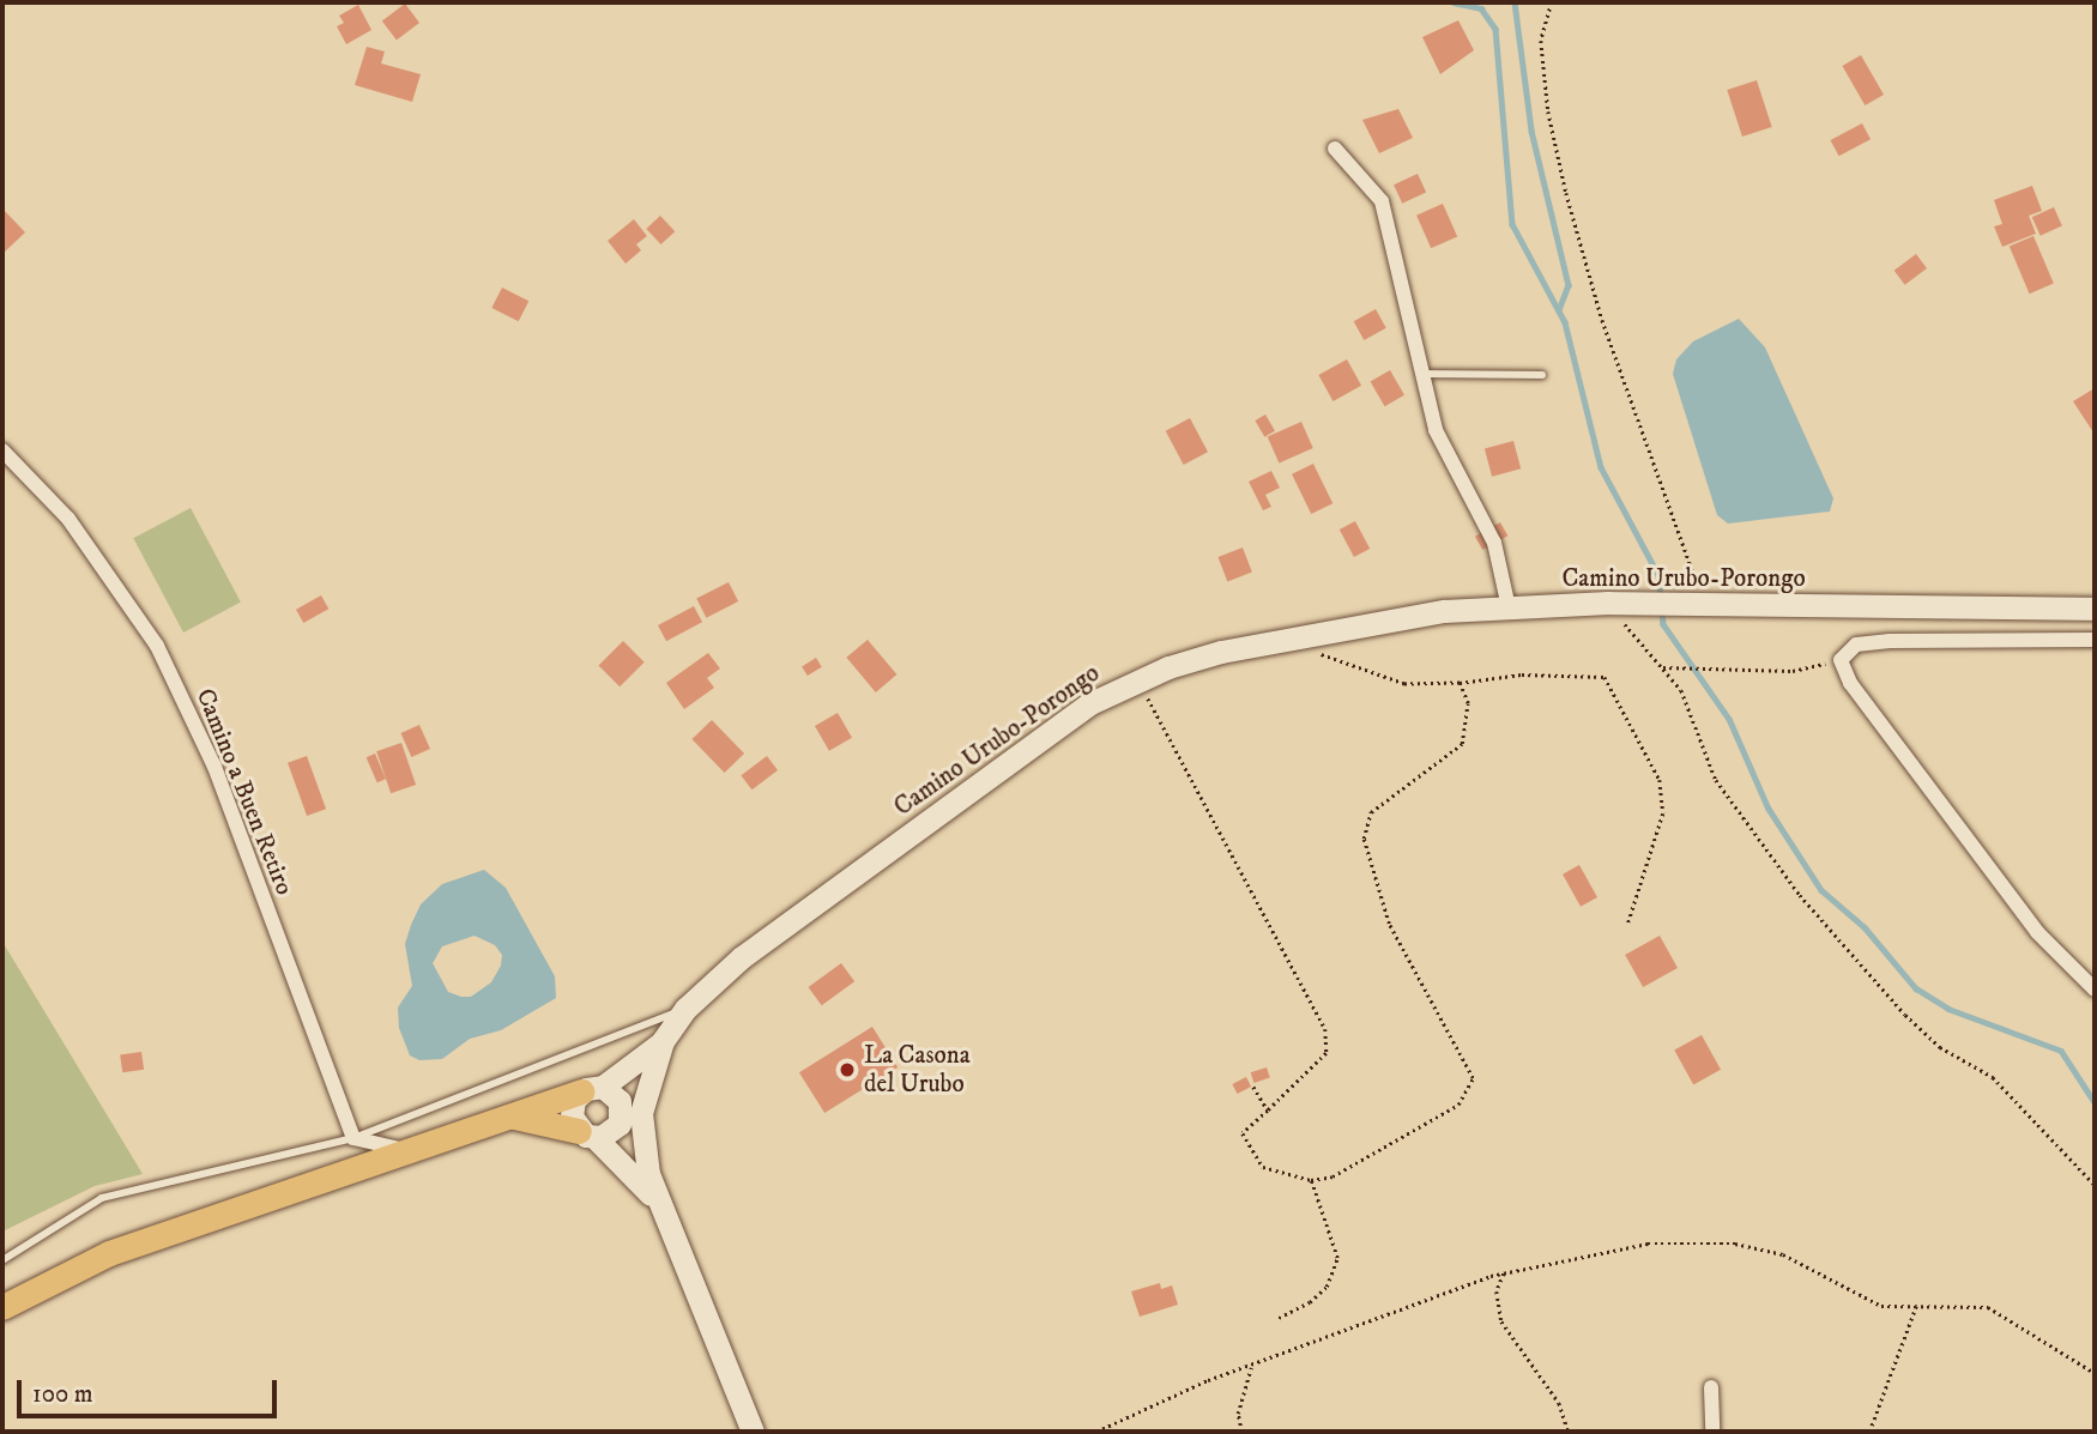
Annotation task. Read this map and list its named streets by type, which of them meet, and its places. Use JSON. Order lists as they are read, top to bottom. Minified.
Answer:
{"streets":{"main road":["Camino Urubo-Porongo"],"street":["Camino a Buen Retiro"]},"places":["La Casona del Urubo"],"scale_bar":"100 m"}
